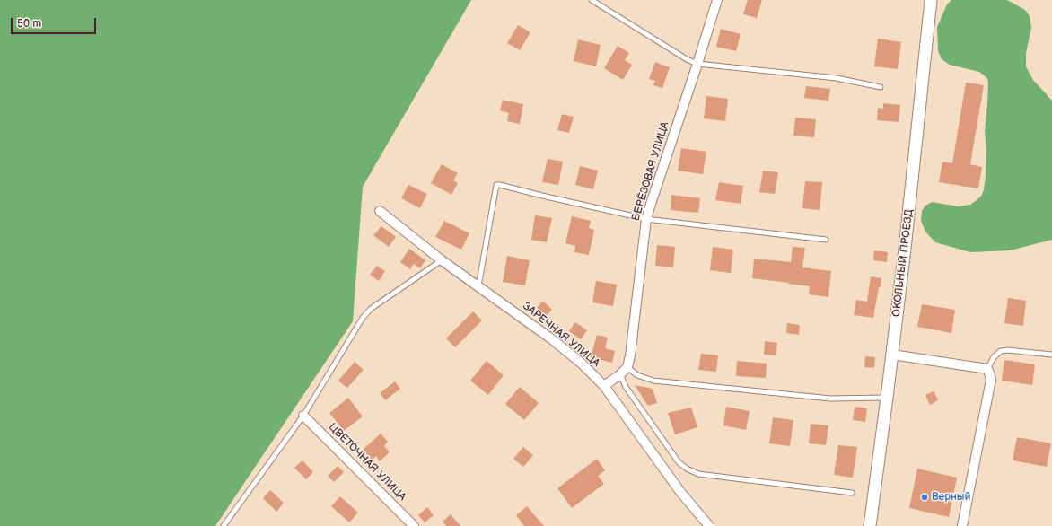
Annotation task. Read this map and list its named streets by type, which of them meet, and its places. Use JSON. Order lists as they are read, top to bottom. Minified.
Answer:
{"streets":{"street":["БЕРЁЗОВАЯ УЛИЦА","ОКОЛЬНЫЙ ПРОЕЗД","ЗАРЕЧНАЯ УЛИЦА","ЦВЕТОЧНАЯ УЛИЦА"]},"places":["Верный"],"scale_bar":"50 m"}
